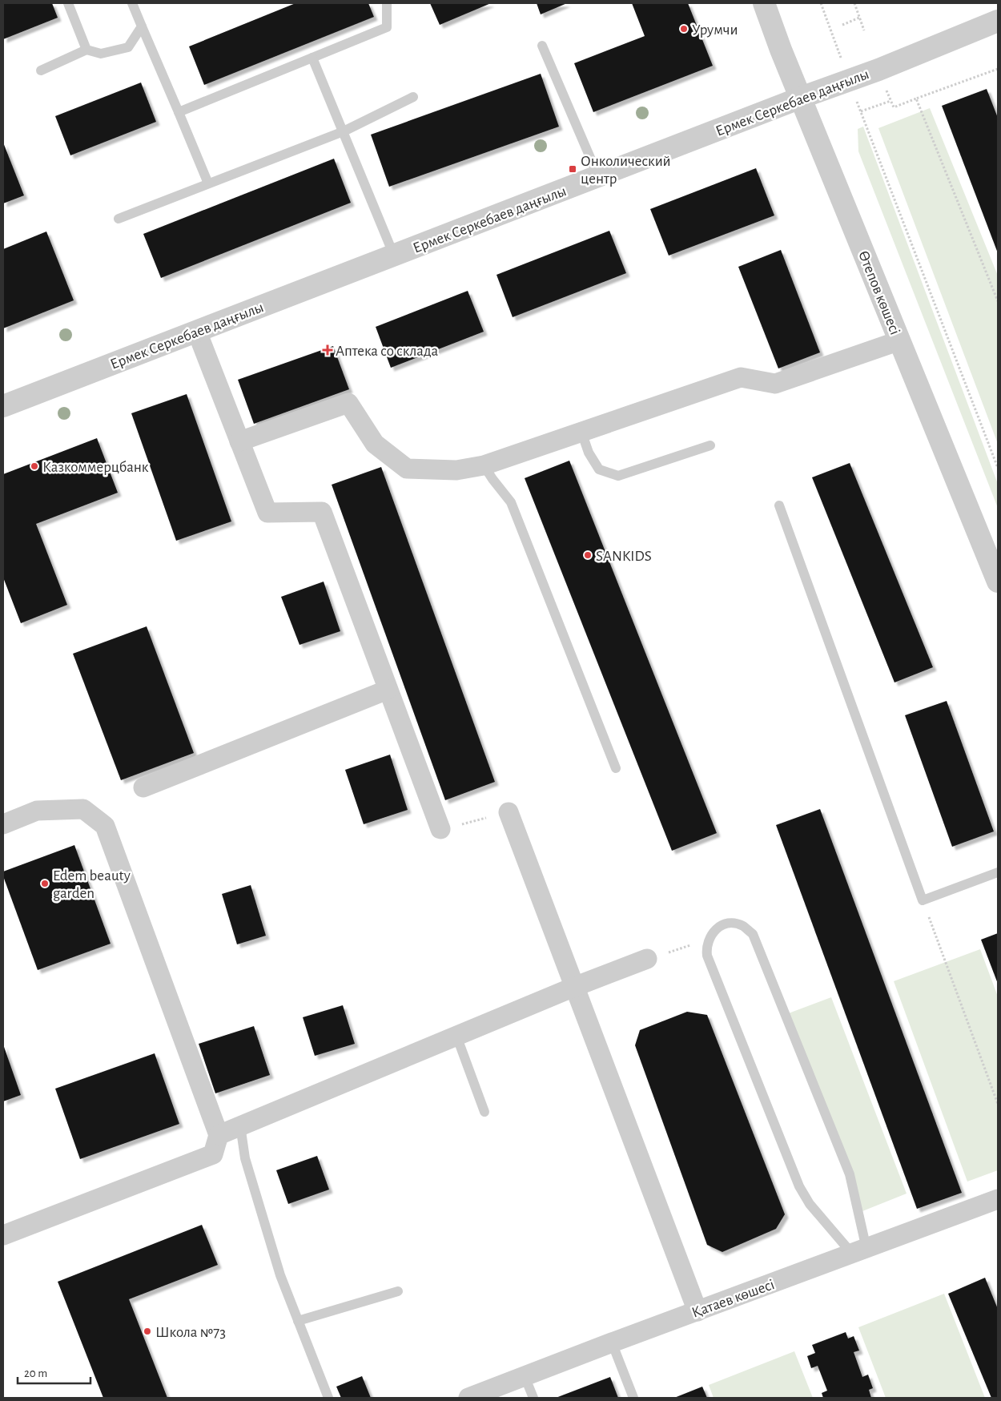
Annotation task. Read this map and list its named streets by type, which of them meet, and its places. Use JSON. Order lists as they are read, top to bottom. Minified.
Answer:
{"streets":{"street":["Ермек Серкебаев даңғылы","Өтепов көшесі","Қатаев көшесі"]},"crossings":[["Ермек Серкебаев даңғылы","Өтепов көшесі"]],"places":{"other":["Урумчи","Казкоммерцбанк","SANKIDS","Edem beauty garden","Школа №73"],"transit":["Онколический центр"],"health":["Аптека со склада"]},"scale_bar":"20 m"}
